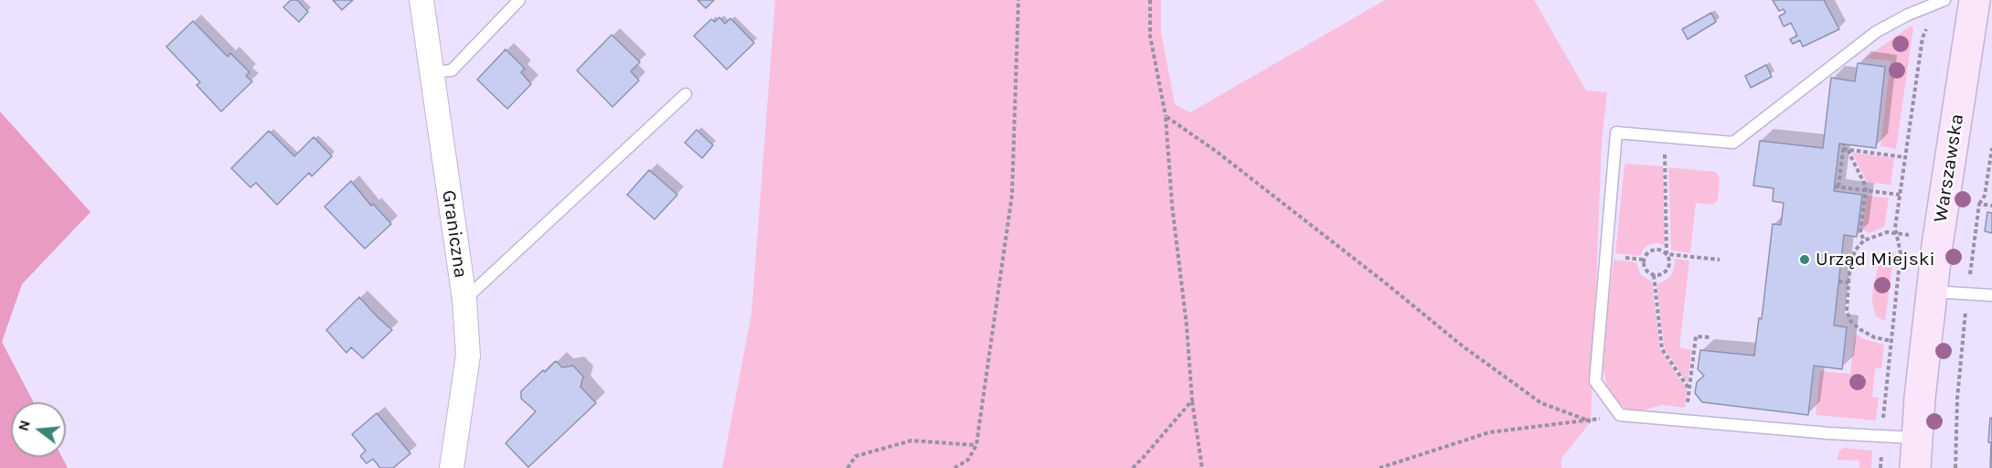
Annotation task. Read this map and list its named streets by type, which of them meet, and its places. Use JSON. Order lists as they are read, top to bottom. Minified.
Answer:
{"streets":{"street":["Warszawska","Graniczna"]},"places":["Urząd Miejski"],"north":"left"}
